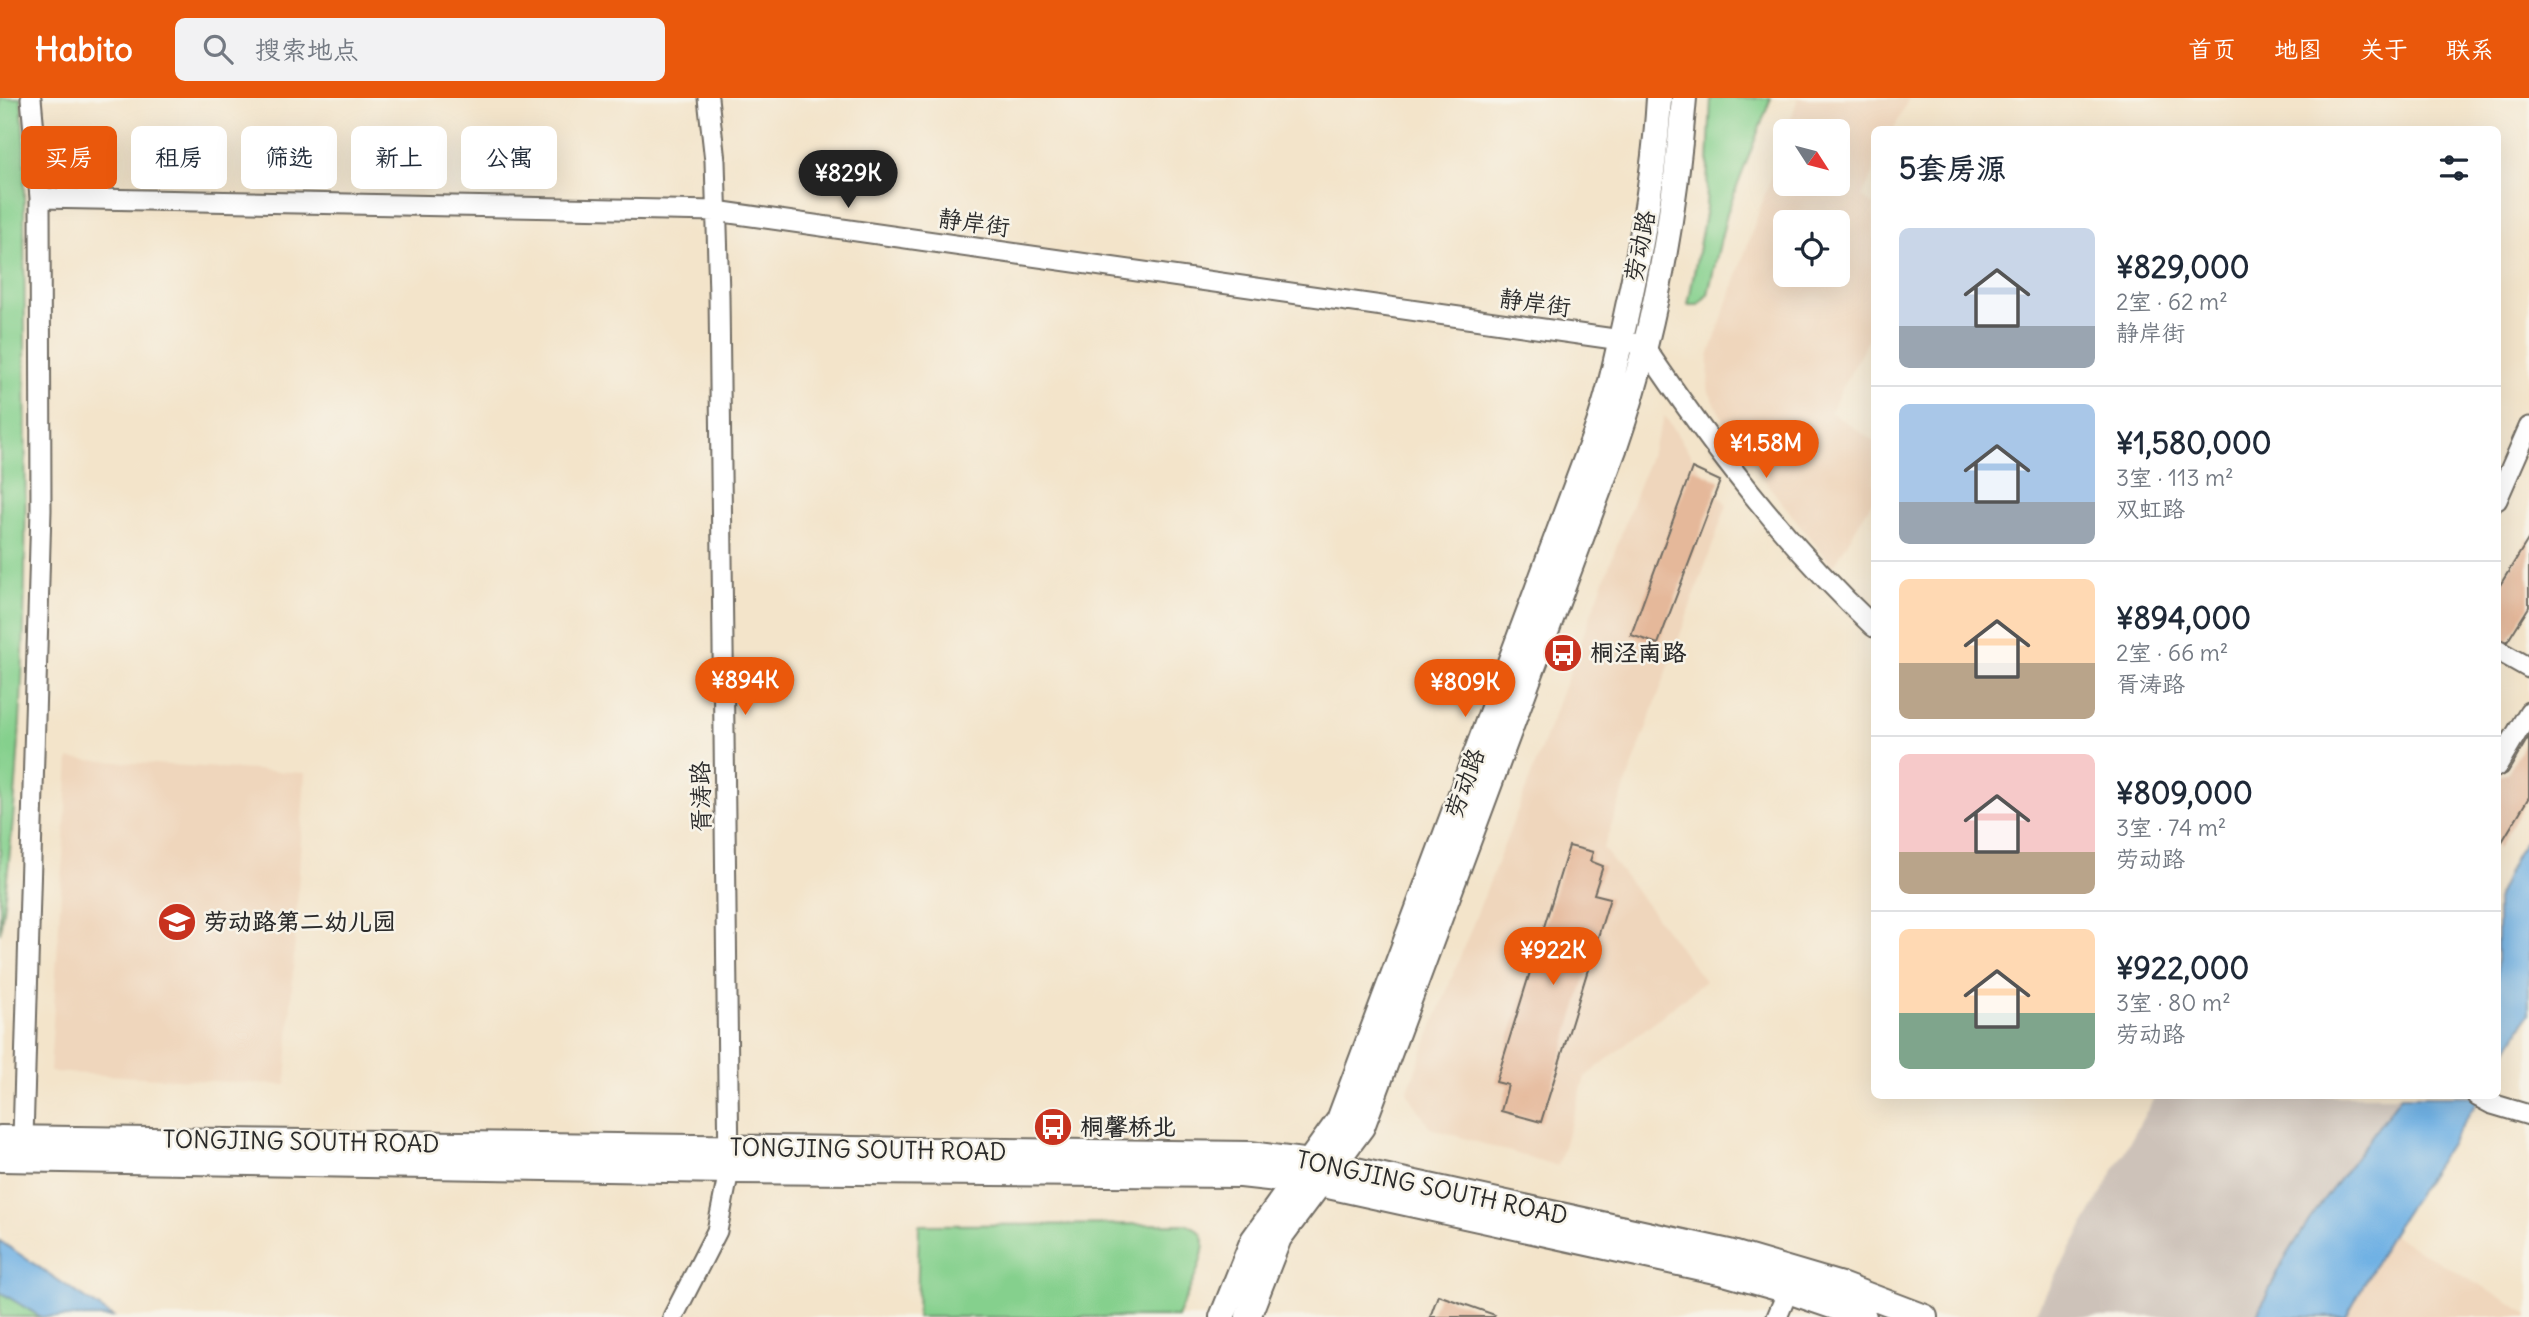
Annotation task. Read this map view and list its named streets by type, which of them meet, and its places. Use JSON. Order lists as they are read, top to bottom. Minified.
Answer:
{"streets":{"main road":["劳动路","TONGJING SOUTH ROAD"],"street":["静岸街","胥涛路"]},"crossings":[["静岸街","劳动路"],["静岸街","胥涛路"],["劳动路","TONGJING SOUTH ROAD"],["胥涛路","TONGJING SOUTH ROAD"]],"places":{"bus stop":["桐泾南路","桐馨桥北"],"school or university":["劳动路第二幼儿园"]},"north":"bottom right","page":{"header":"Habito","search":"搜索地点","nav":["首页","地图","关于","联系"],"chip":["买房","租房","筛选","新上","公寓"],"heading":"5套房源","price":["¥829K","¥1.58M","¥894K","¥809K","¥922K"],"list":[{"name":"¥829,000","note":"2室 · 62 m² · 静岸街"},{"name":"¥1,580,000","note":"3室 · 113 m² · 双虹路"},{"name":"¥894,000","note":"2室 · 66 m² · 胥涛路"},{"name":"¥809,000","note":"3室 · 74 m² · 劳动路"},{"name":"¥922,000","note":"3室 · 80 m² · 劳动路"}]}}
